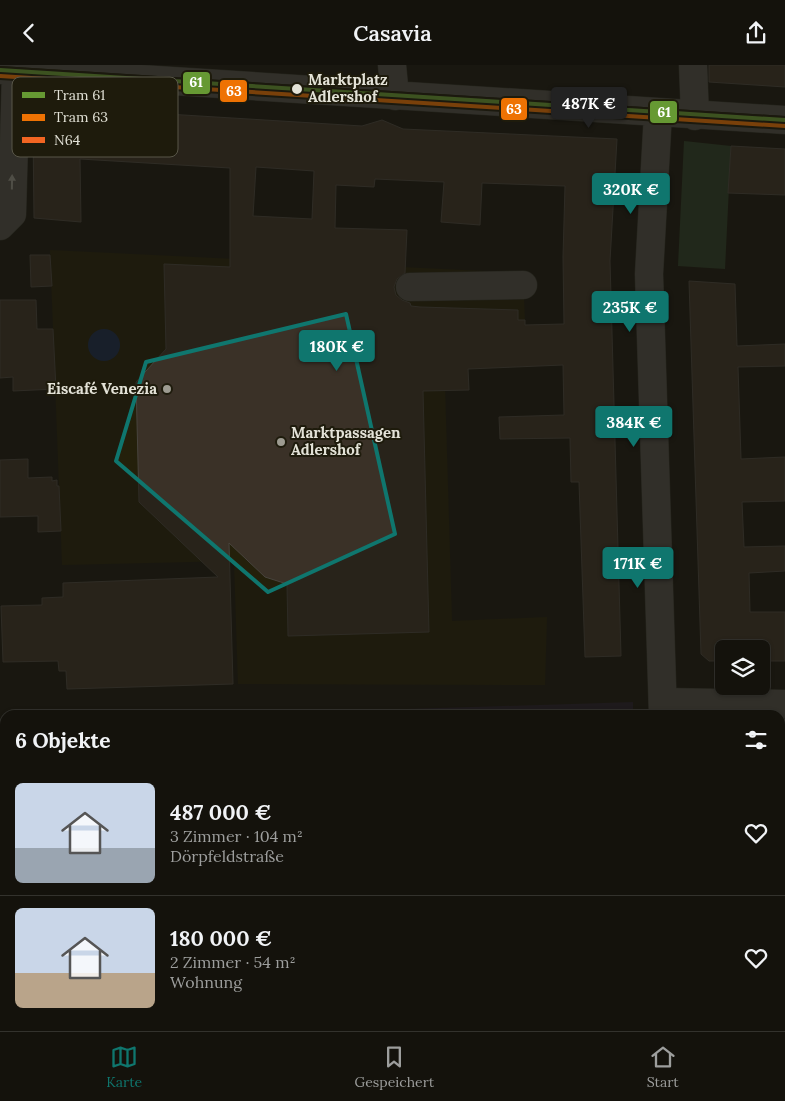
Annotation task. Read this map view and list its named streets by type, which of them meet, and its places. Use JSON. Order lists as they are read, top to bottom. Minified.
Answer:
{"places":["Marktplatz Adlershof","Eiscafé Venezia","Marktpassagen Adlershof"],"lines":["tram line 61","transit line N64","tram line 63"],"legend":["Tram 61","Tram 63","N64"],"page":{"header":"Casavia","price":["487K €","320K €","235K €","180K €","384K €","171K €"],"heading":"6 Objekte","list":[{"name":"487 000 €","note":"3 Zimmer · 104 m² · Dörpfeldstraße"},{"name":"180 000 €","note":"2 Zimmer · 54 m² · Wohnung"}],"tabs":["Karte","Gespeichert","Start"]}}
